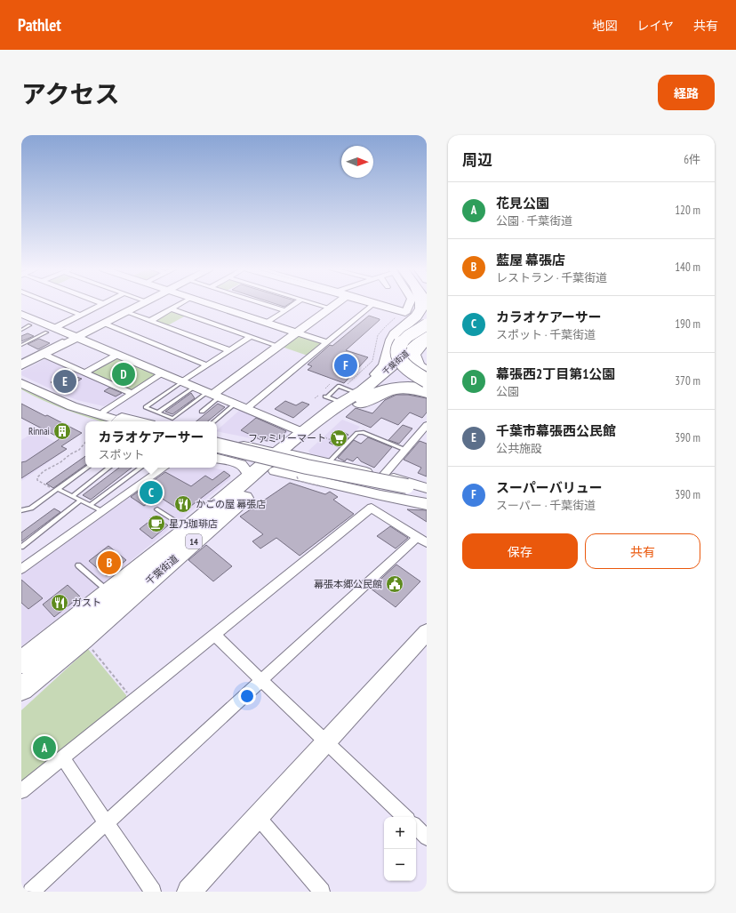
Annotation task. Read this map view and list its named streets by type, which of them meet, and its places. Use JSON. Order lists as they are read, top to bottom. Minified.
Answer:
{"streets":{"highway":["千葉街道","14"]},"places":{"building":["Rinnai"],"supermarket":["ファミリーマート"],"restaurant":["かごの屋 幕張店","ガスト"],"cafe":["星乃珈琲店"],"public building":["幕張本郷公民館"]},"north":"right","page":{"header":"Pathlet","nav":["地図","レイヤ","共有"],"title":"アクセス","buttons":["経路",["保存","共有"]],"heading":["周辺","6件"],"list":[{"mark":"A","name":"花見公園","note":"公園 · 千葉街道","value":"120 m"},{"mark":"B","name":"藍屋 幕張店","note":"レストラン · 千葉街道","value":"140 m"},{"mark":"C","name":"カラオケアーサー","note":"スポット · 千葉街道","value":"190 m"},{"mark":"D","name":"幕張西2丁目第1公園","note":"公園","value":"370 m"},{"mark":"E","name":"千葉市幕張西公民館","note":"公共施設","value":"390 m"},{"mark":"F","name":"スーパーバリュー","note":"スーパー · 千葉街道","value":"390 m"}],"pins":["F","D","E","C","B","A"],"popup":["カラオケアーサー","スポット"],"map_buttons":["+","−"]}}
